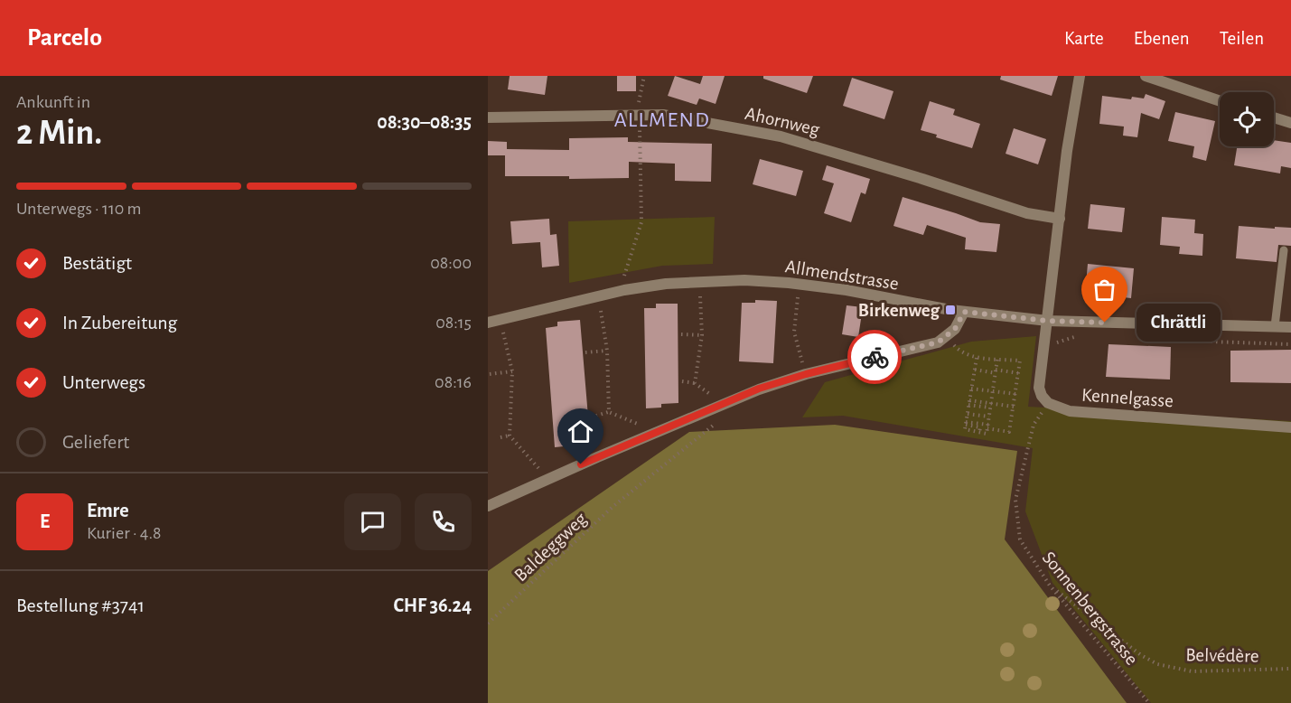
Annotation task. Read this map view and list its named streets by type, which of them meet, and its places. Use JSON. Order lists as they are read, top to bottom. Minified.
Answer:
{"streets":{"street":["Ahornweg","Allmendstrasse","Kennelgasse"],"path":["Baldeggweg","Sonnenbergstrasse","Belvédère"]},"crossings":[["Kennelgasse","Sonnenbergstrasse"],["Sonnenbergstrasse","Belvédère"]],"districts":["ALLMEND"],"places":{"transit":["Birkenweg"],"other":["Chrättli"]},"page":{"header":"Parcelo","nav":["Karte","Ebenen","Teilen"],"heading":["2 Min.","Ankunft in","08:30–08:35"],"panel":["Emre","Kurier · 4.8","Bestellung #3741","CHF 36.24"],"bar":"Unterwegs · 110 m","list":[["Bestätigt","08:00"],["In Zubereitung","08:15"],["Unterwegs","08:16"],"Geliefert"],"bubble":"Chrättli","round":"E"}}
